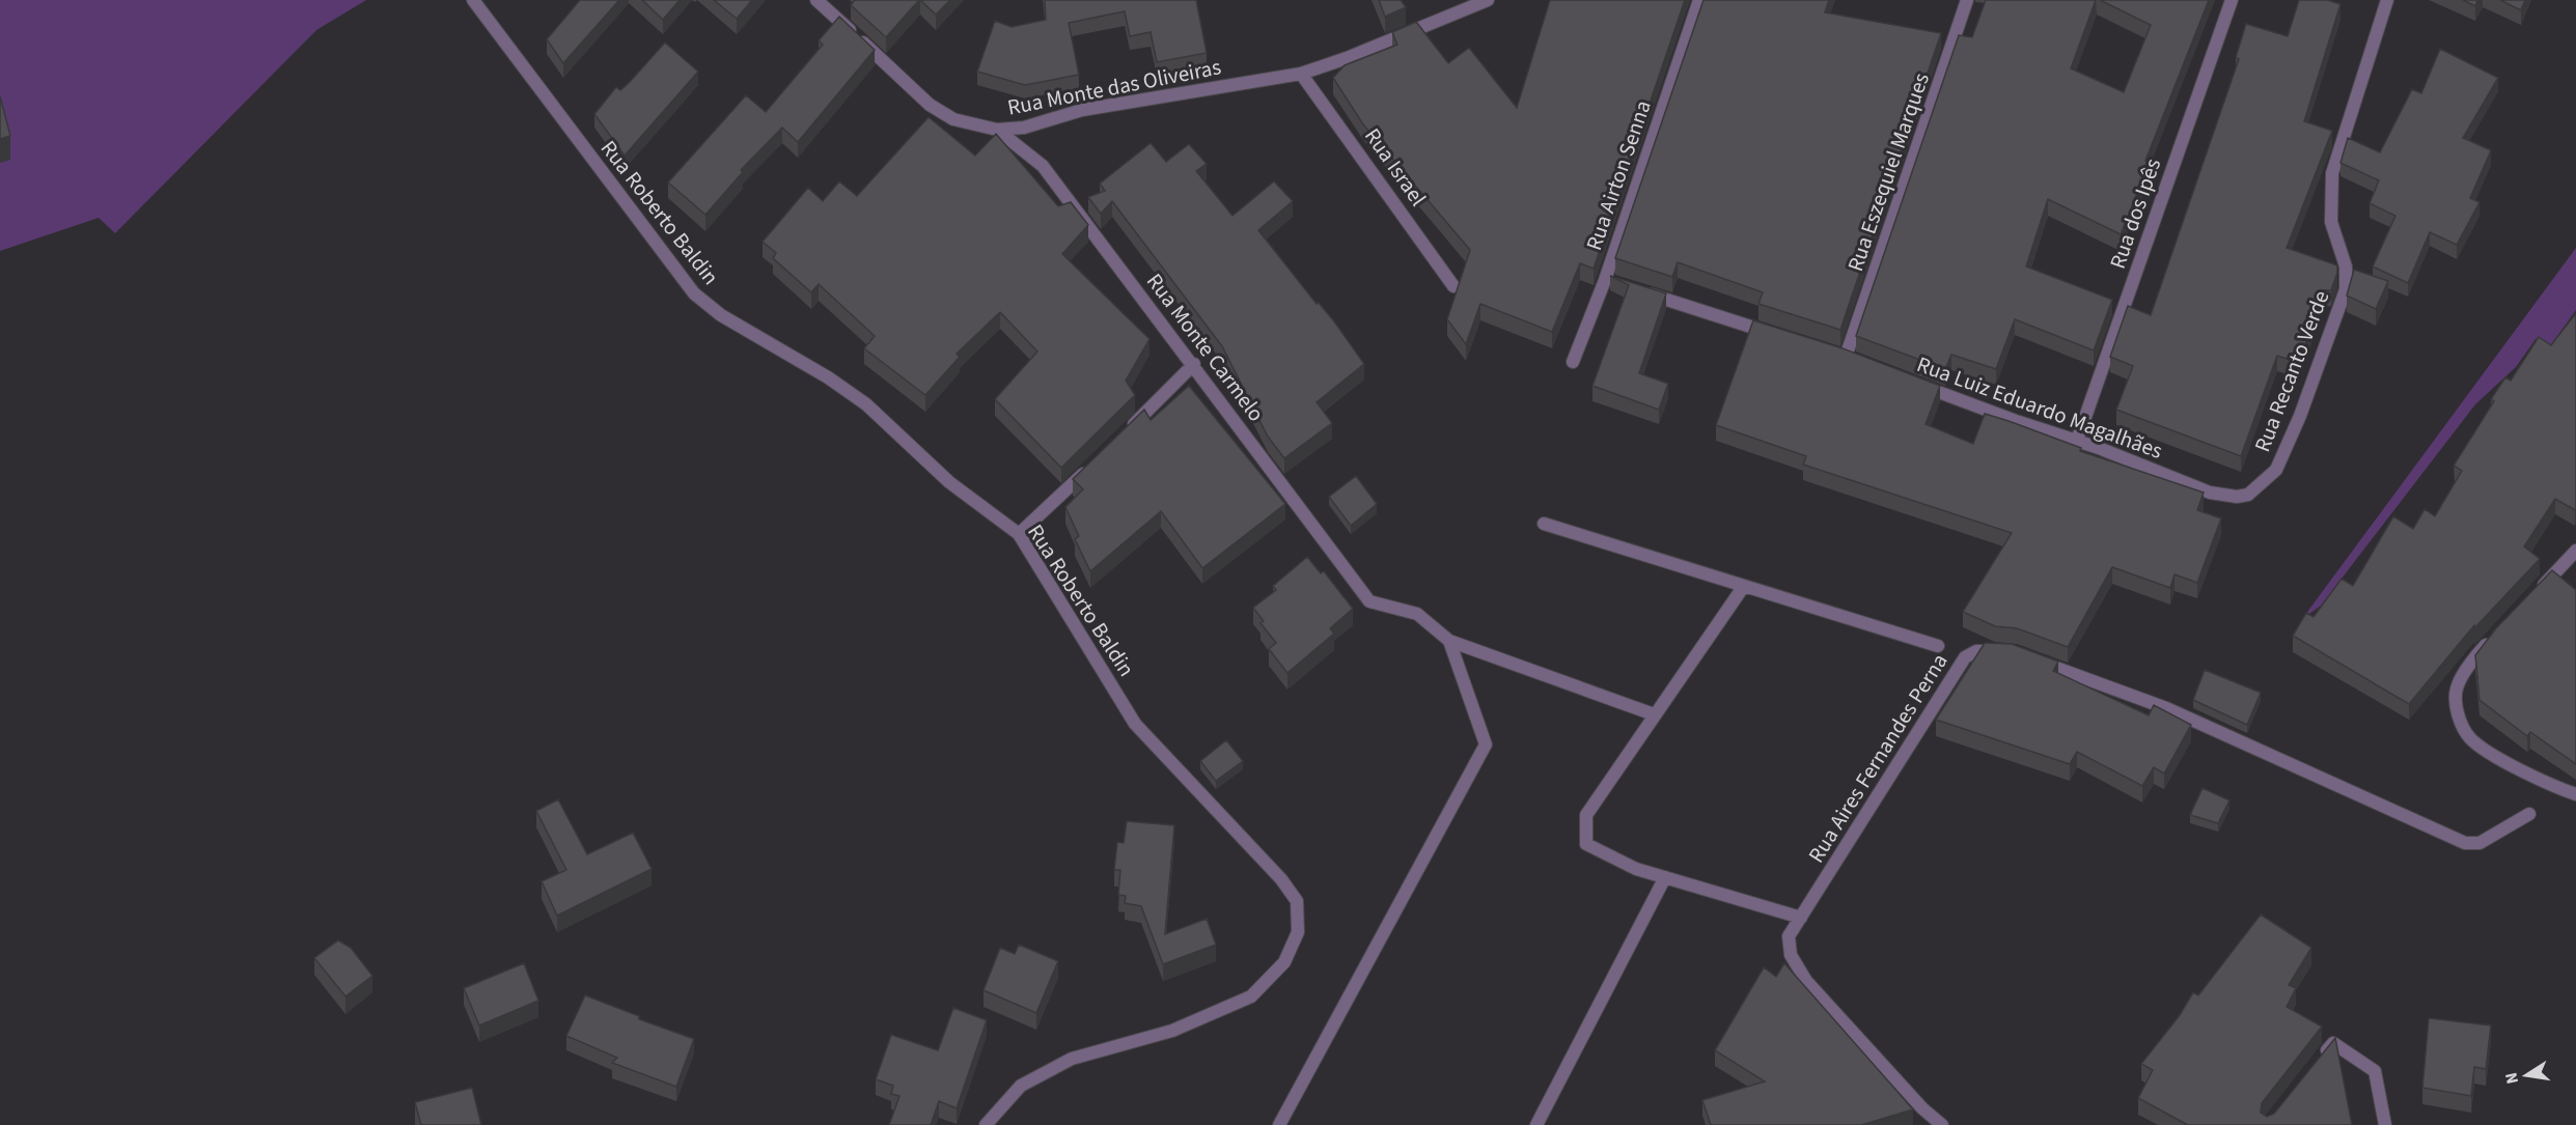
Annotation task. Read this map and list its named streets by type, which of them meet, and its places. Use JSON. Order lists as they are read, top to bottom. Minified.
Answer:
{"streets":{"street":["Rua Monte das Oliveiras","Rua Israel","Rua Eszequiel Marques","Rua Airton Senna","Rua Roberto Baldin","Rua dos Ipês","Rua Monte Carmelo","Rua Recanto Verde","Rua Luiz Eduardo Magalhães","Rua Aires Fernandes Perna"]},"crossings":[["Rua Monte das Oliveiras","Rua Israel"],["Rua Monte das Oliveiras","Rua Monte Carmelo"],["Rua dos Ipês","Rua Luiz Eduardo Magalhães"],["Rua Recanto Verde","Rua Luiz Eduardo Magalhães"]],"north":"left"}
